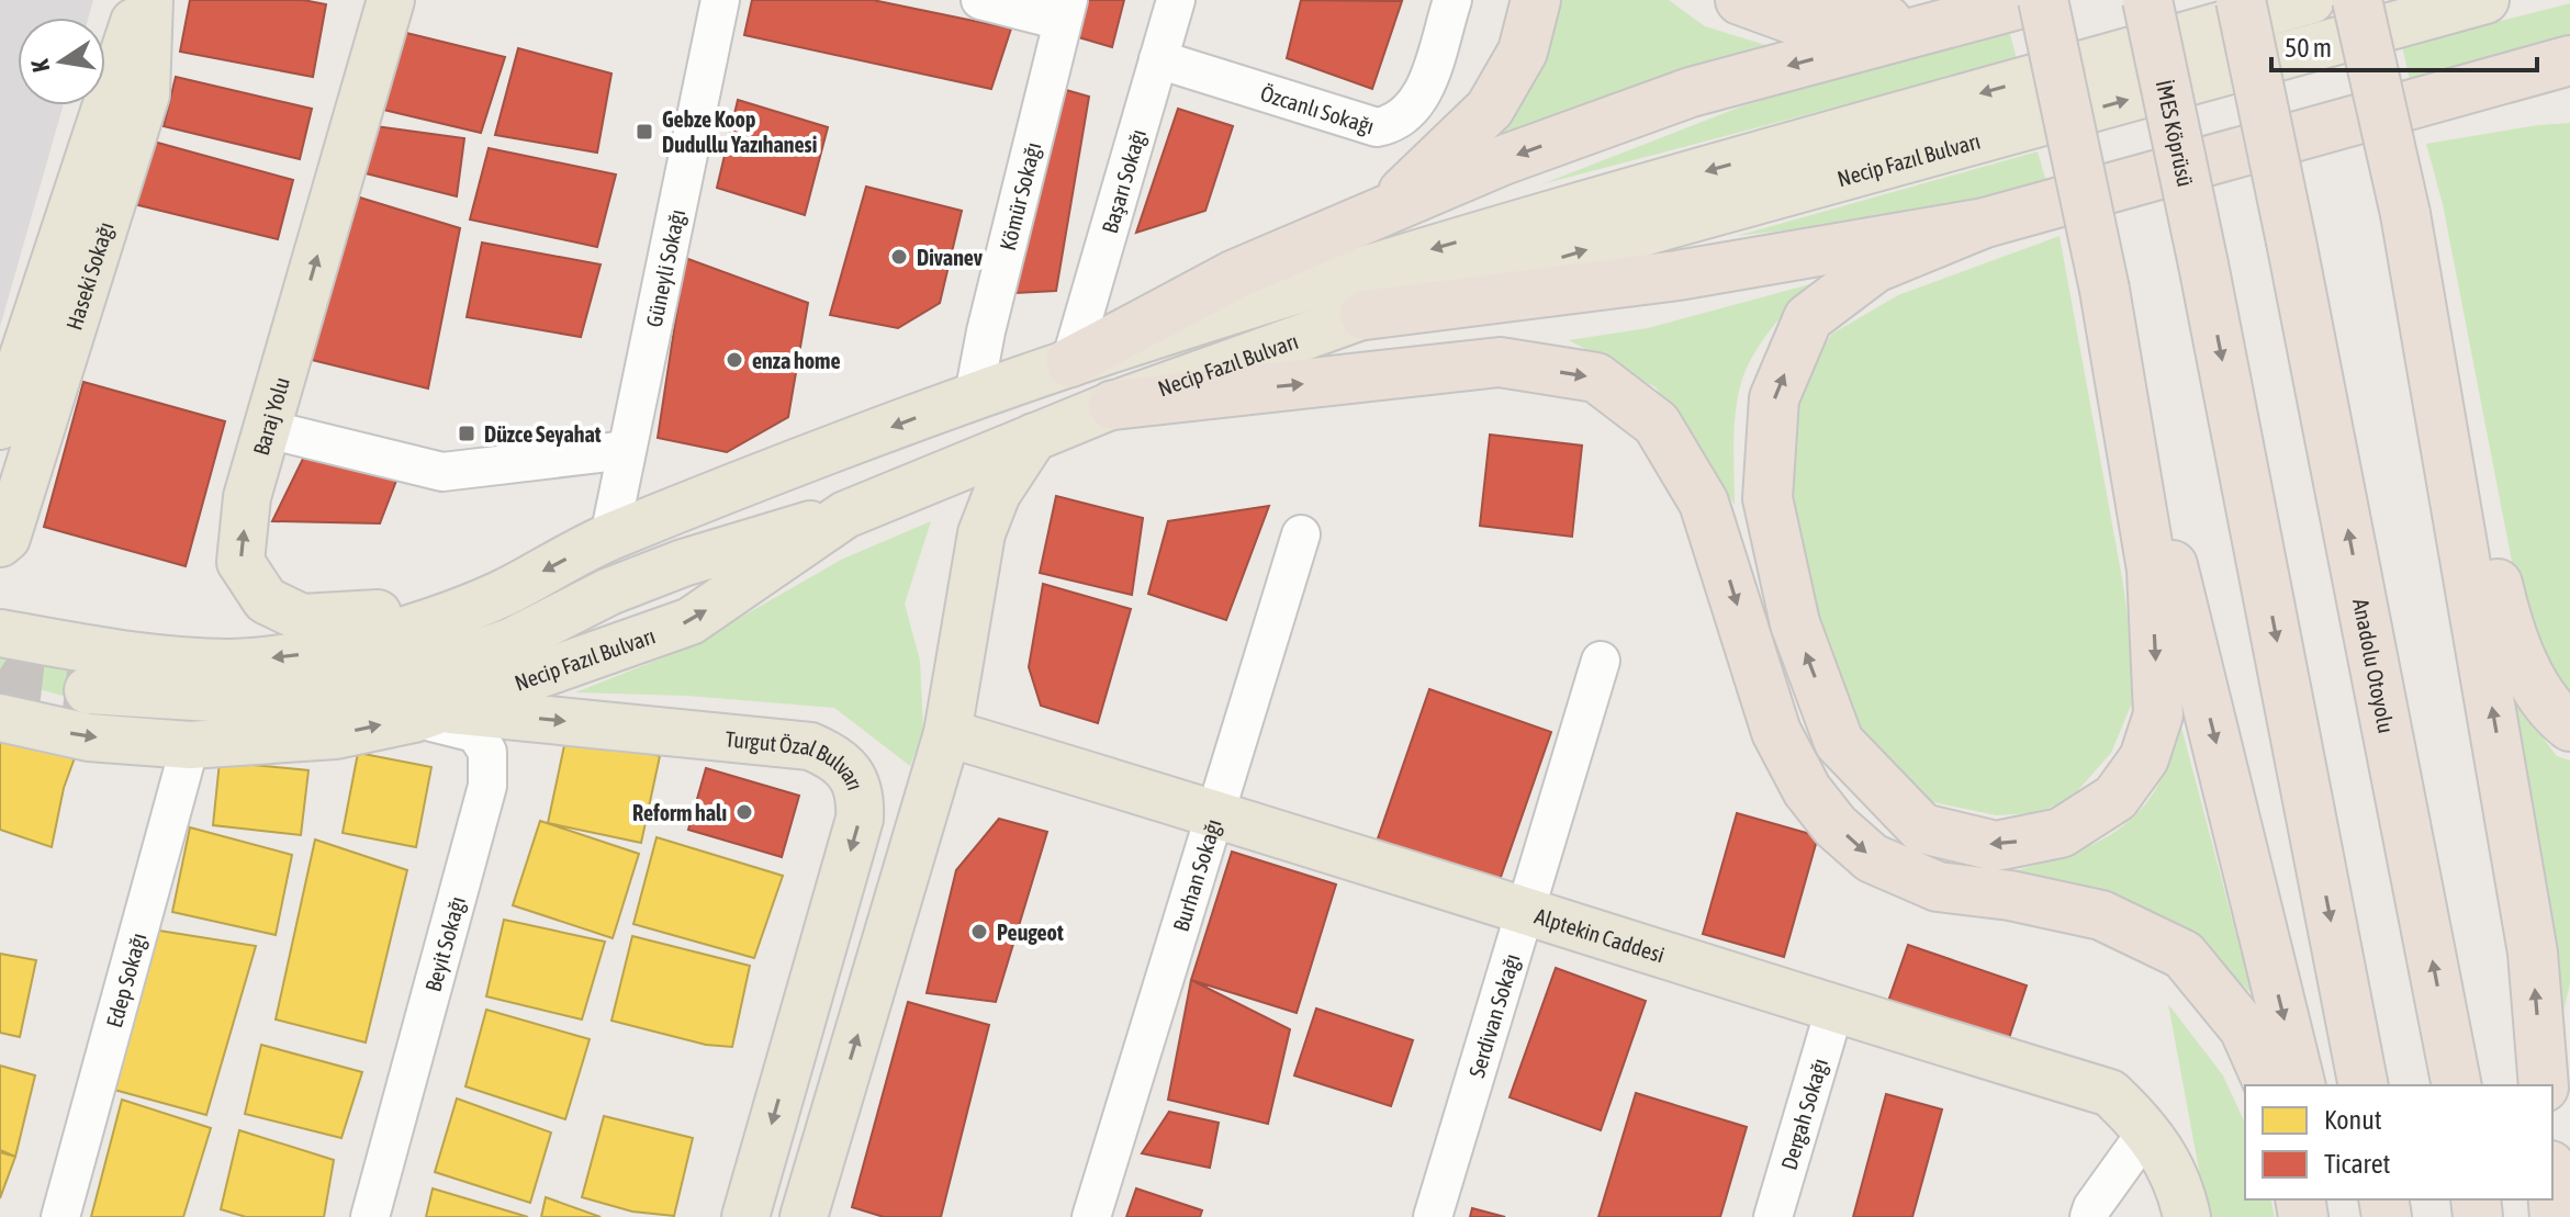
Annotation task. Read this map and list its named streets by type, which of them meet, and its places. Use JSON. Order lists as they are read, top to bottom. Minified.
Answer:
{"streets":{"highway":["İMES Köprüsü","Anadolu Otoyolu"],"main road":["Necip Fazıl Bulvarı","Haseki Sokağı","Baraj Yolu","Turgut Özal Bulvarı","Alptekin Caddesi"],"street":["Özcanlı Sokağı","Başarı Sokağı","Kömür Sokağı","Güneyli Sokağı","Burhan Sokağı","Beyit Sokağı","Edep Sokağı","Serdivan Sokağı","Dergah Sokağı"]},"crossings":[["Özcanlı Sokağı","Başarı Sokağı"],["Necip Fazıl Bulvarı","Başarı Sokağı"],["Necip Fazıl Bulvarı","Kömür Sokağı"],["Necip Fazıl Bulvarı","Güneyli Sokağı"],["Necip Fazıl Bulvarı","Baraj Yolu"],["Necip Fazıl Bulvarı","Turgut Özal Bulvarı"],["Necip Fazıl Bulvarı","Beyit Sokağı"],["Necip Fazıl Bulvarı","Edep Sokağı"],["Turgut Özal Bulvarı","Beyit Sokağı"],["Burhan Sokağı","Alptekin Caddesi"],["Alptekin Caddesi","Serdivan Sokağı"],["Alptekin Caddesi","Dergah Sokağı"]],"places":{"transit":["Gebze Koop Dudullu Yazıhanesi","Düzce Seyahat"],"other":["Divanev","enza home","Reform halı","Peugeot"]},"legend":["Konut","Ticaret"],"scale_bar":"50 m","north":"left"}
